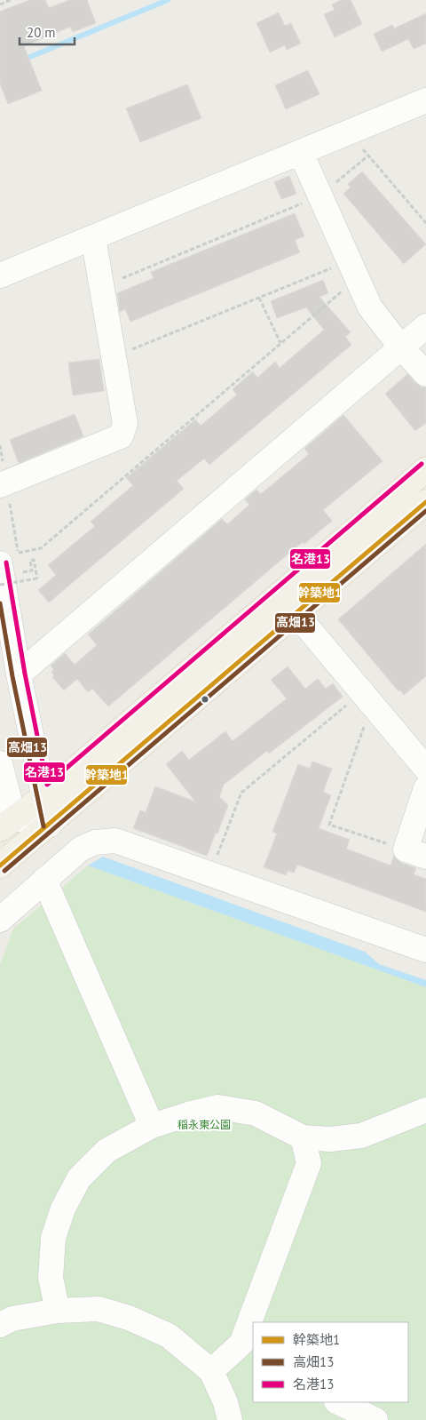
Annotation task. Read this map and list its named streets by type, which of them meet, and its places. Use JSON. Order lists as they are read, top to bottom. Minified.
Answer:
{"parks":["稲永東公園"],"lines":["transit line 名港13","transit line 幹築地1","transit line 高畑13"],"legend":["幹築地1","高畑13","名港13"],"scale_bar":"20 m"}
